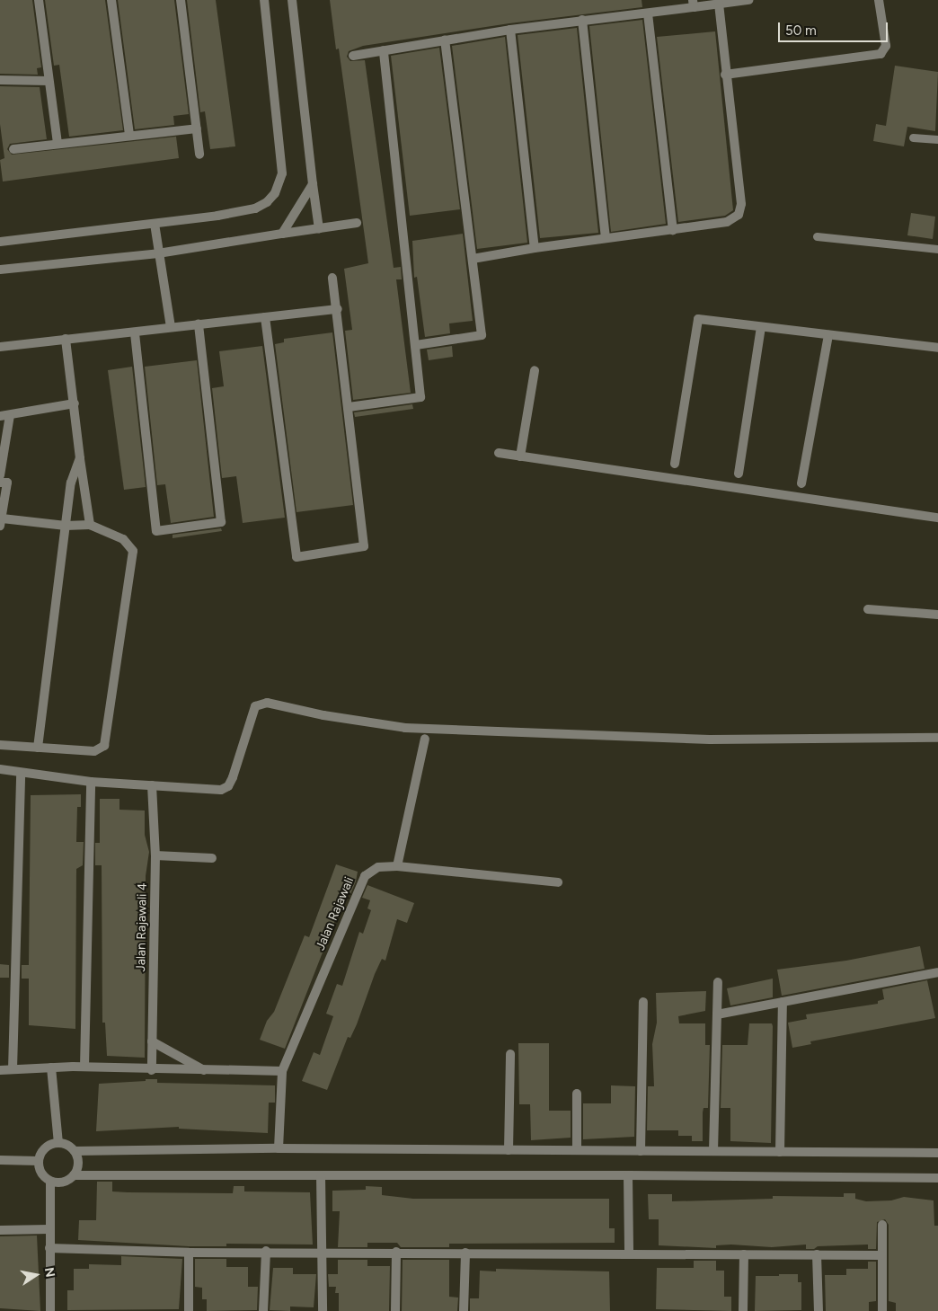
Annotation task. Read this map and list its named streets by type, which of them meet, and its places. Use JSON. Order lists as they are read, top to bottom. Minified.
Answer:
{"streets":{"street":["Jalan Rajawali","Jalan Rajawali 4"]},"scale_bar":"50 m","north":"right"}
